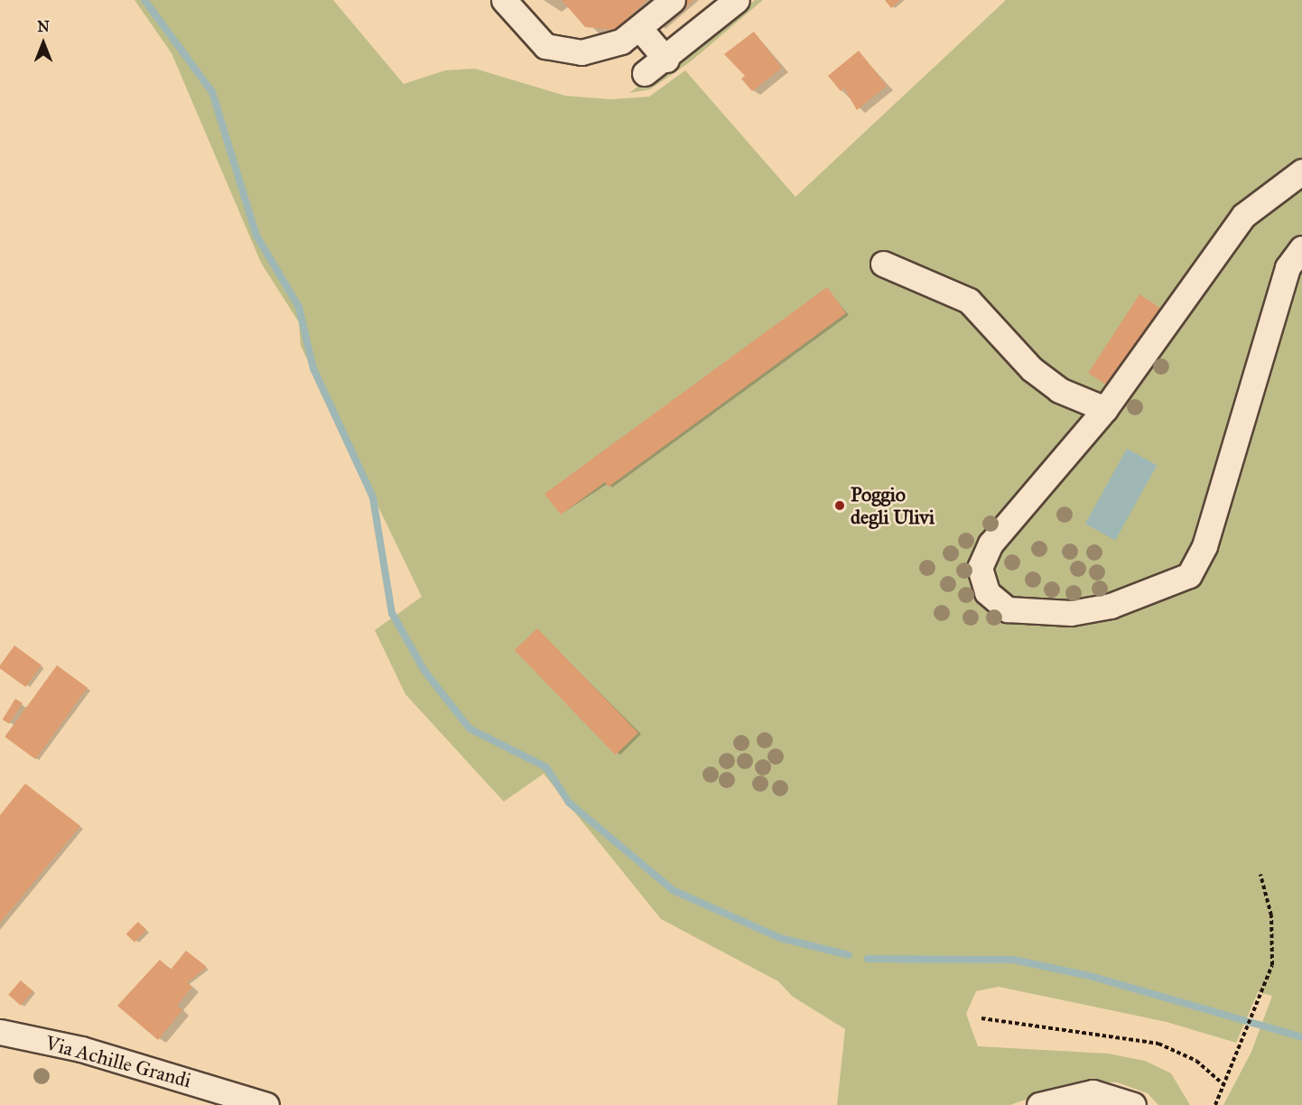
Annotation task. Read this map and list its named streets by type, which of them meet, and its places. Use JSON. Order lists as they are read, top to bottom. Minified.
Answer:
{"streets":{"street":["Via Achille Grandi"]},"places":["Poggio degli Ulivi"],"north":"top"}
